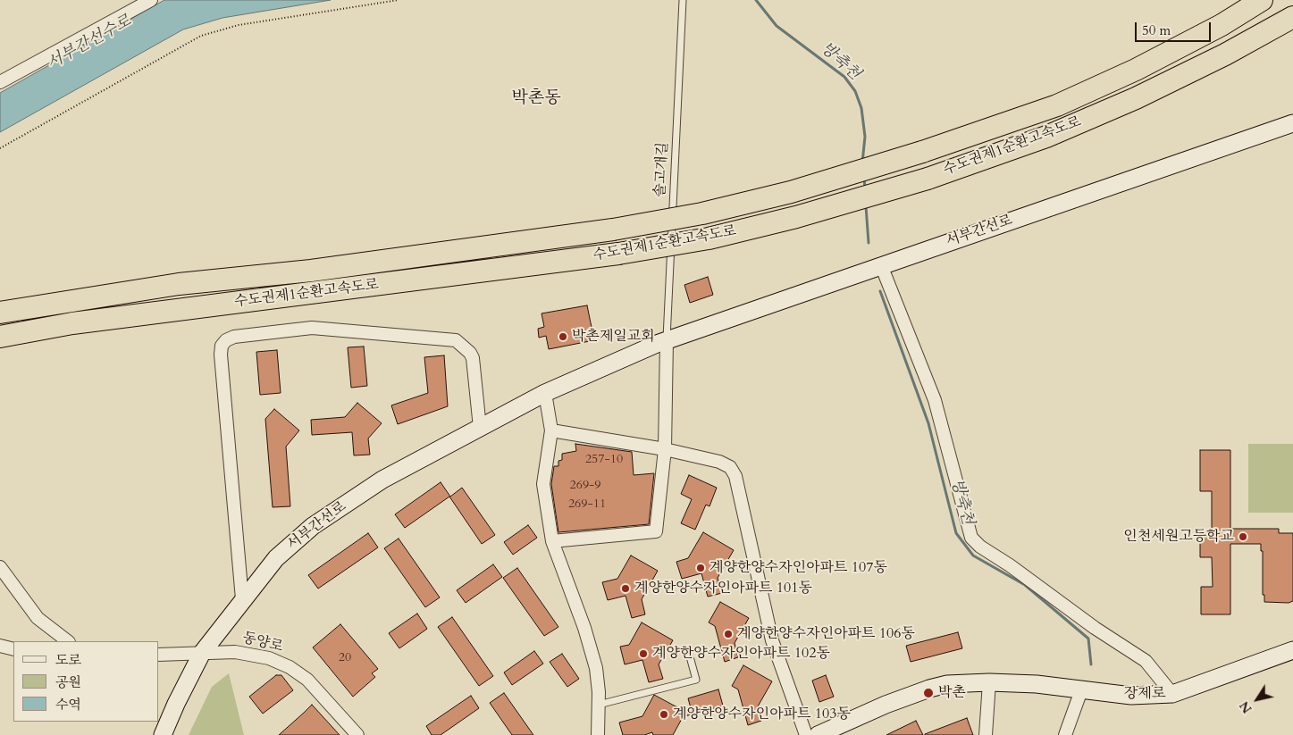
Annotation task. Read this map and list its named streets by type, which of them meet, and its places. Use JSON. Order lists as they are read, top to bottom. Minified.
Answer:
{"streets":{"highway":["수도권제1순환고속도로"],"street":["서부간선로","동양로","장제로"],"lane":["솔고개길"]},"crossings":[["솔고개길","서부간선로"],["서부간선로","동양로"]],"districts":["박촌동"],"water":["서부간선수로","방축천"],"places":["박촌제일교회","인천세원고등학교","계양한양수자인아파트 107동","계양한양수자인아파트 101동","계양한양수자인아파트 106동","계양한양수자인아파트 102동","박촌","계양한양수자인아파트 103동"],"house_numbers":["257-10","269-9","269-11","20"],"legend":["도로","공원","수역"],"scale_bar":"50 m","north":"bottom left"}
